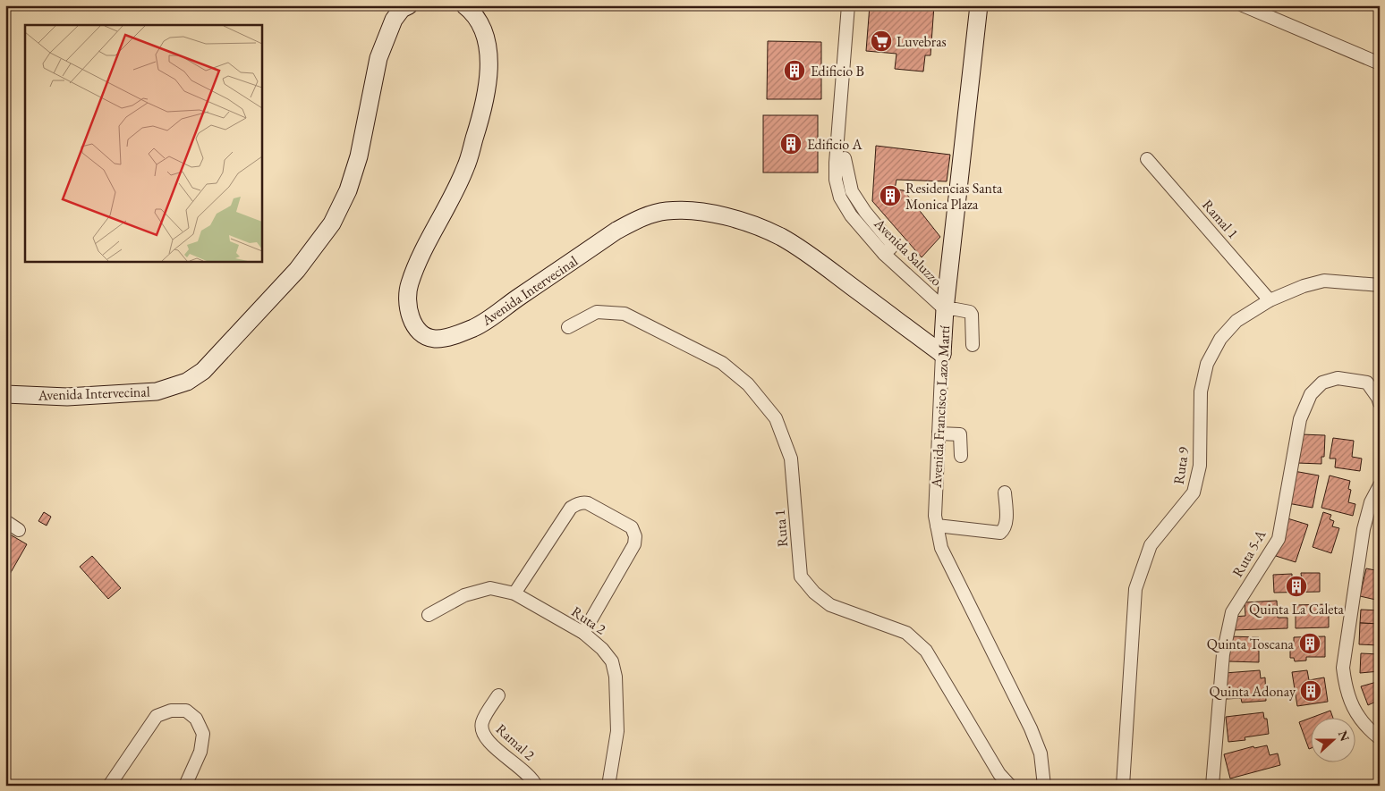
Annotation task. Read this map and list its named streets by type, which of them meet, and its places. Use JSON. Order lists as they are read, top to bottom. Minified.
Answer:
{"streets":{"main road":["Avenida Intervecinal","Avenida Francisco Lazo Martí"],"street":["Ramal 1","Avenida Saluzzo","Ruta 9","Ruta 1","Ruta 5-A","Ruta 2","Ramal 2"]},"crossings":[["Ramal 1","Ruta 9"],["Avenida Saluzzo","Avenida Francisco Lazo Martí"],["Avenida Intervecinal","Avenida Francisco Lazo Martí"]],"places":{"supermarket":["Luvebras"],"building":["Edificio B","Edificio A","Residencias Santa Monica Plaza","Quinta La Caleta","Quinta Toscana","Quinta Adonay"]},"north":"right"}
